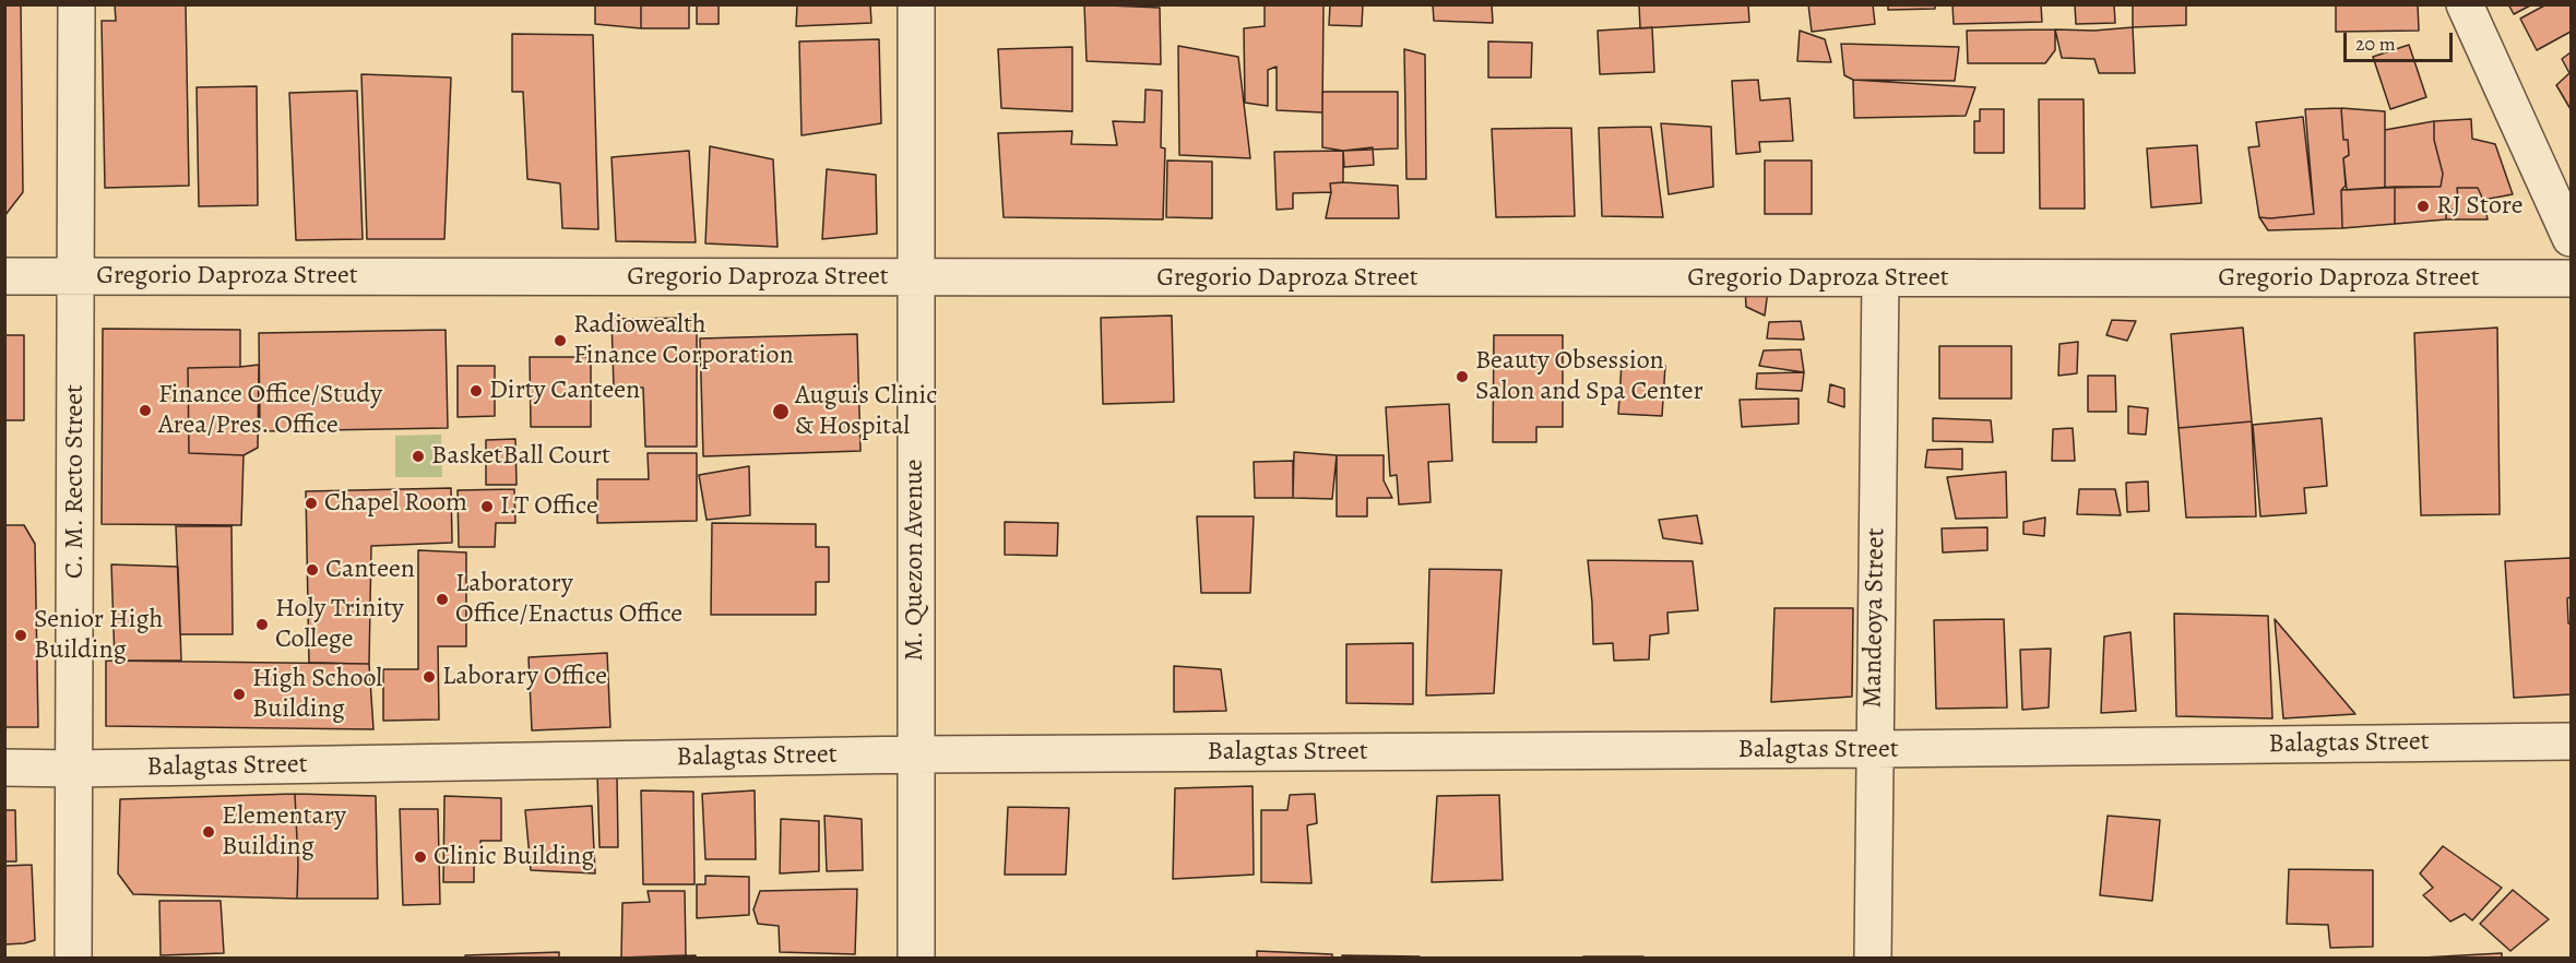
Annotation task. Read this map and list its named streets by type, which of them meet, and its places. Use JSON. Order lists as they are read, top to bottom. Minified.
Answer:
{"streets":{"street":["Gregorio Daproza Street","C. M. Recto Street","M. Quezon Avenue","Mandeoya Street","Balagtas Street"]},"crossings":[["Gregorio Daproza Street","C. M. Recto Street"],["Gregorio Daproza Street","M. Quezon Avenue"],["Gregorio Daproza Street","Mandeoya Street"],["C. M. Recto Street","Balagtas Street"],["M. Quezon Avenue","Balagtas Street"],["Mandeoya Street","Balagtas Street"]],"places":["RJ Store","Radiowealth Finance Corporation","Beauty Obsession Salon and Spa Center","Dirty Canteen","Finance Office/Study Area/Pres. Office","Auguis Clinic & Hospital","BasketBall Court","Chapel Room","I.T Office","Canteen","Laboratory Office/Enactus Office","Holy Trinity College","Senior High Building","Laborary Office","High School Building","Elementary Building","Clinic Building"],"scale_bar":"20 m"}
